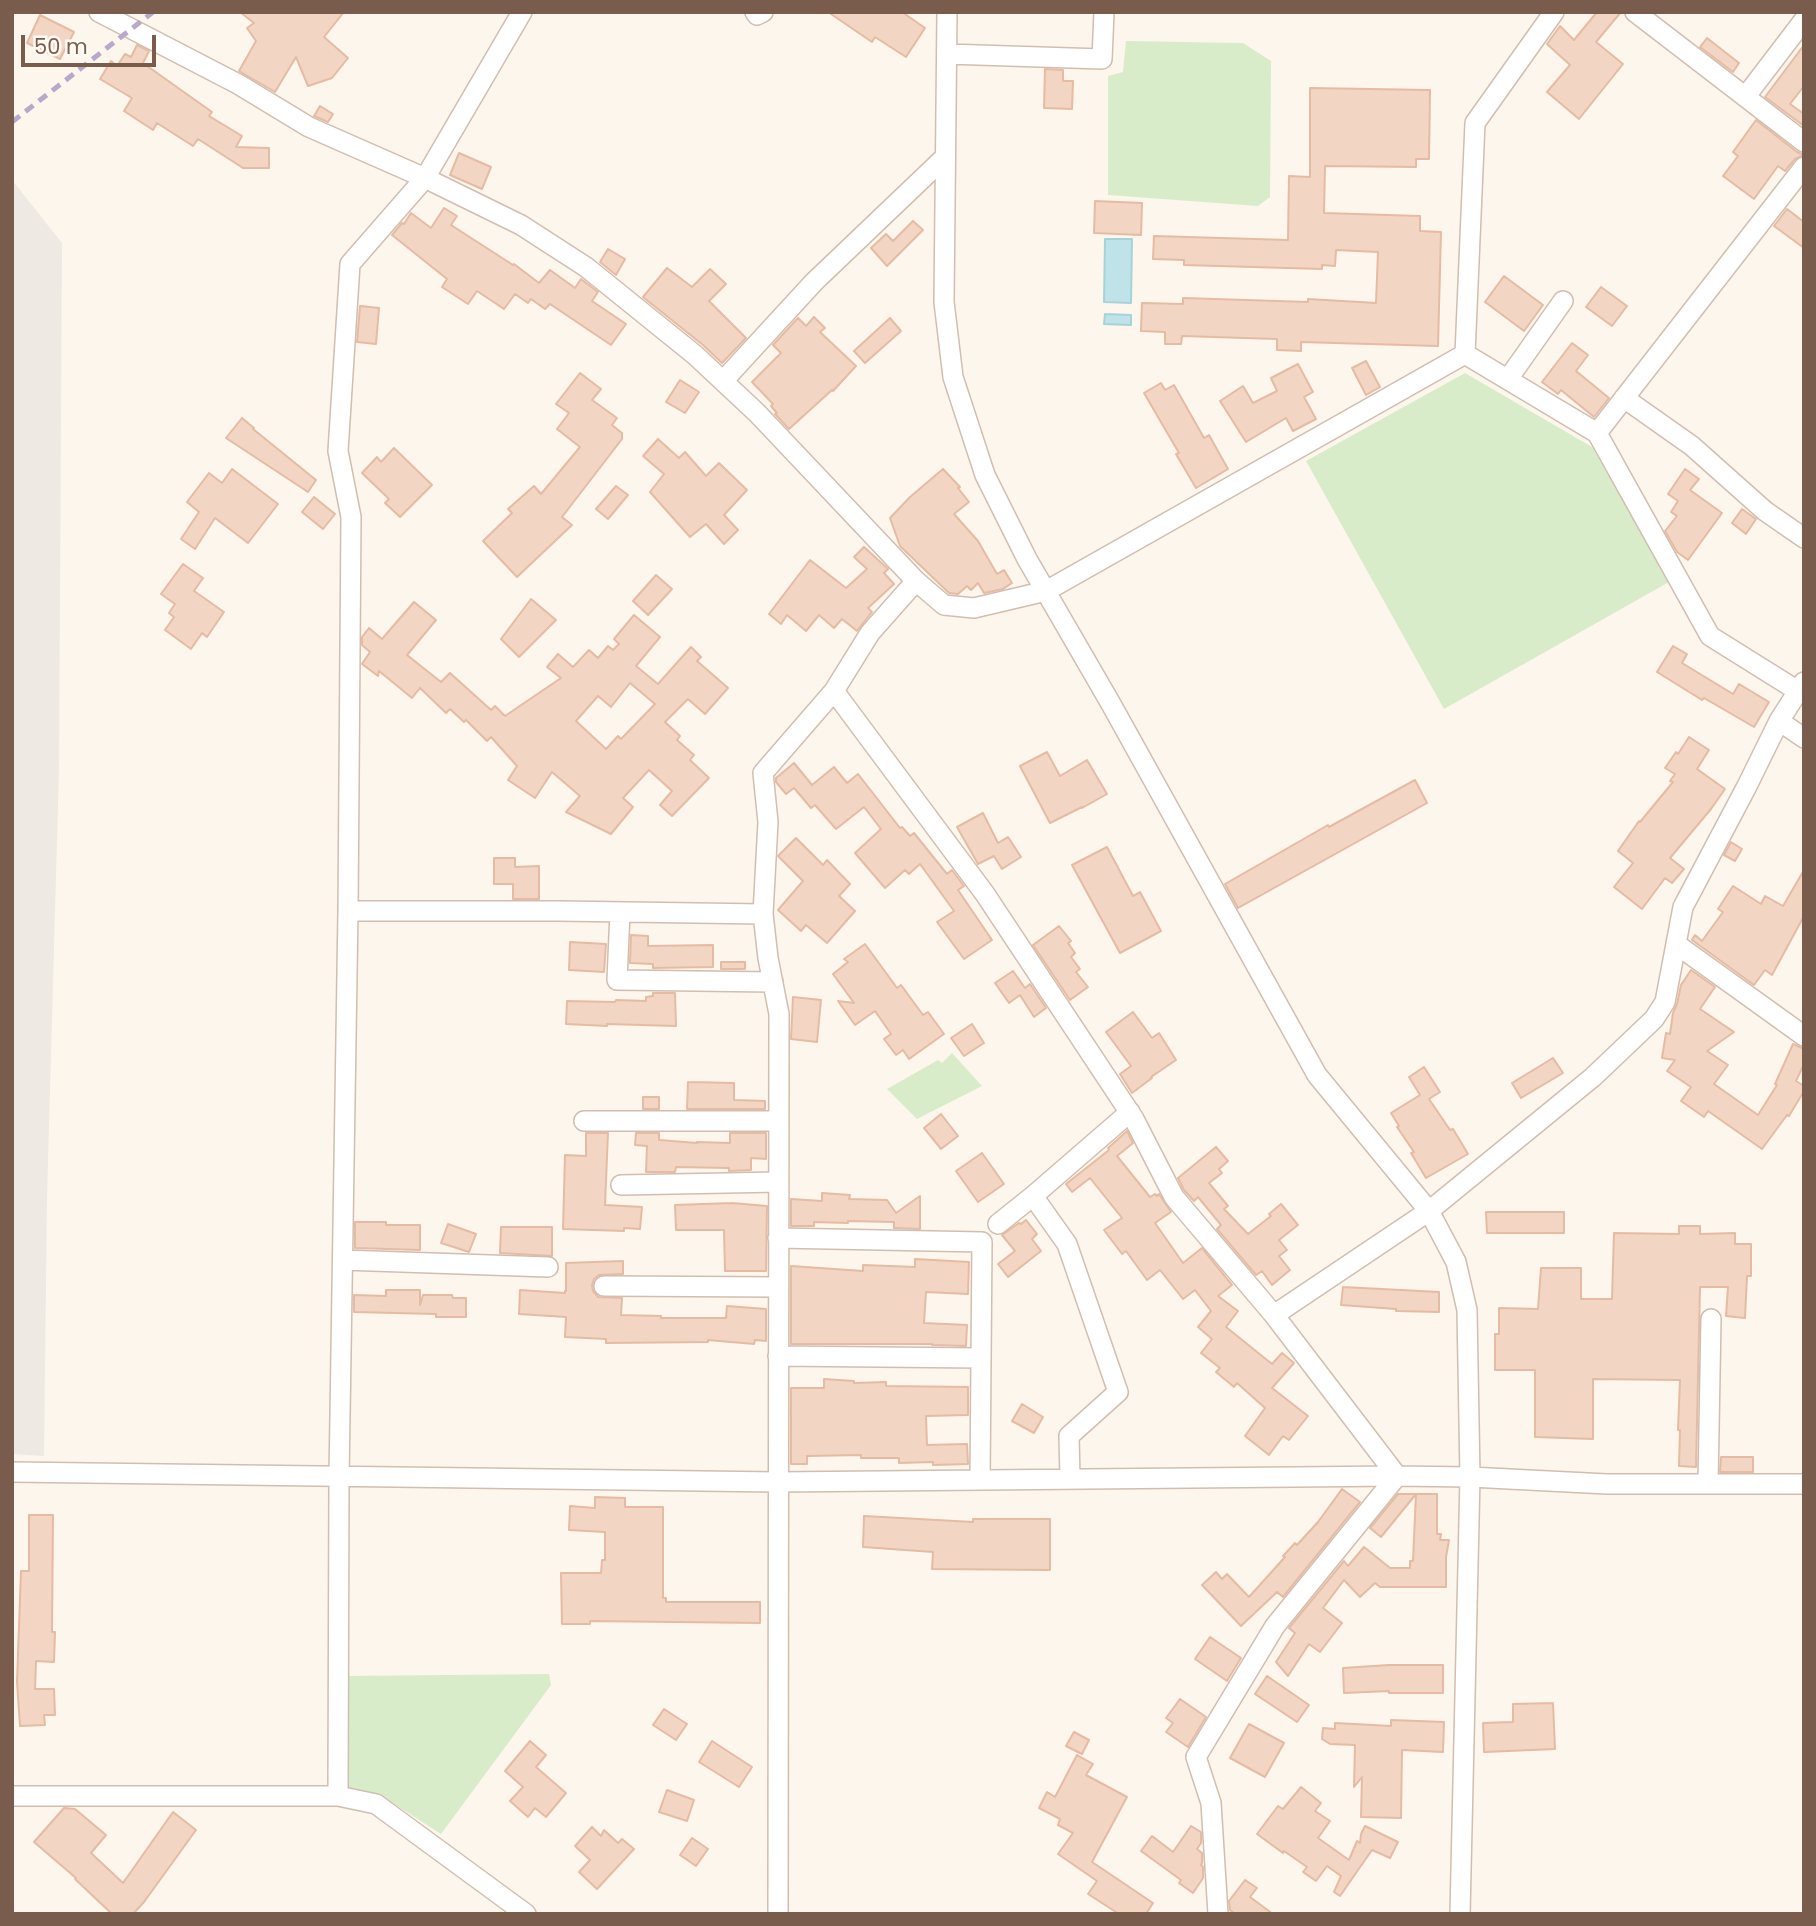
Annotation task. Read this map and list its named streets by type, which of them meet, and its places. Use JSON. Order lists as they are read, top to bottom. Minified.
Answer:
{"scale_bar":"50 m"}
